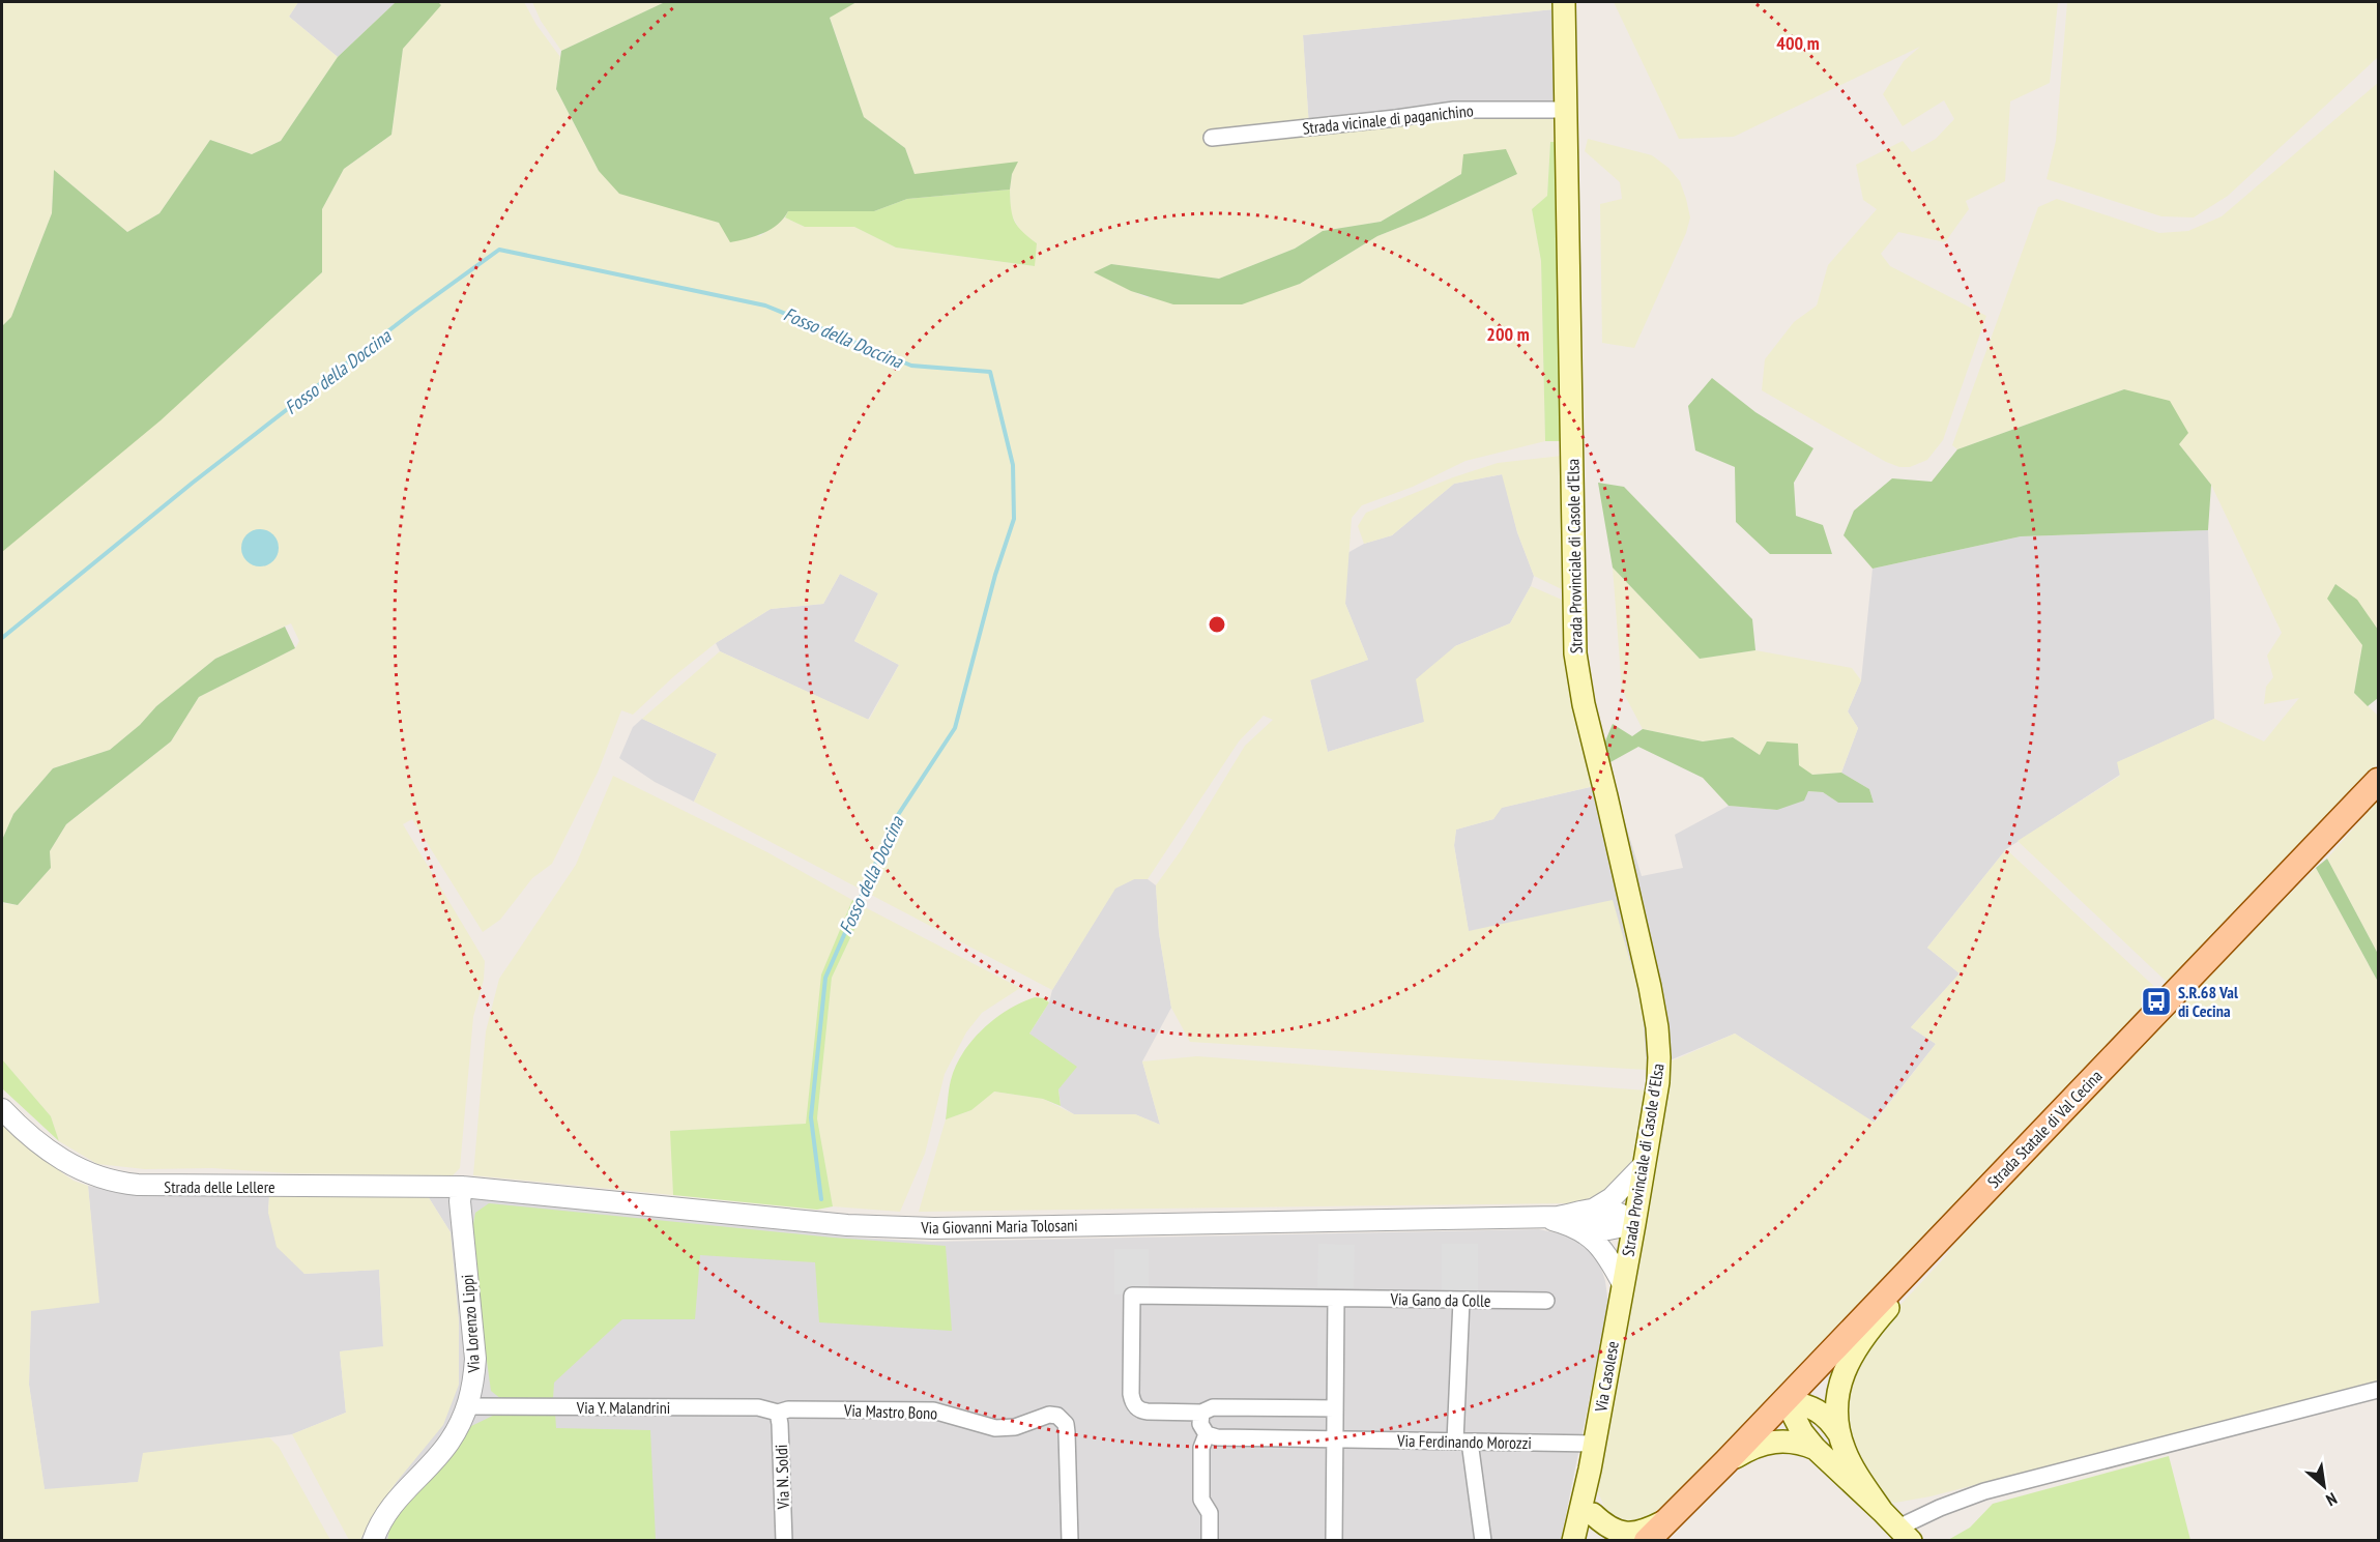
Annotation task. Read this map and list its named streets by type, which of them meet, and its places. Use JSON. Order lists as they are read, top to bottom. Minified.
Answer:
{"streets":{"main road":["Strada Provinciale di Casole d'Elsa","Strada Statale di Val Cecina","Via Casolese"],"street":["Strada vicinale di paganichino","Strada delle Lellere","Via Giovanni Maria Tolosani","Via Gano da Colle","Via Lorenzo Lippi","Via Y. Malandrini","Via Mastro Bono","Via Ferdinando Morozzi","Via N. Soldi"]},"crossings":[["Strada vicinale di paganichino","Strada Provinciale di Casole d'Elsa"],["Strada Provinciale di Casole d'Elsa","Via Giovanni Maria Tolosani"],["Strada Provinciale di Casole d'Elsa","Via Casolese"],["Strada delle Lellere","Via Giovanni Maria Tolosani"],["Strada delle Lellere","Via Lorenzo Lippi"],["Via Giovanni Maria Tolosani","Via Lorenzo Lippi"],["Via Giovanni Maria Tolosani","Via Casolese"],["Via Lorenzo Lippi","Via Y. Malandrini"],["Via Casolese","Via Ferdinando Morozzi"],["Via Y. Malandrini","Via Mastro Bono"],["Via Y. Malandrini","Via N. Soldi"],["Via Mastro Bono","Via N. Soldi"]],"water":["Fosso della Doccina"],"places":{"bus stop":["S.R.68 Val di Cecina"]},"north":"bottom right","rings":["400 m","200 m"]}
